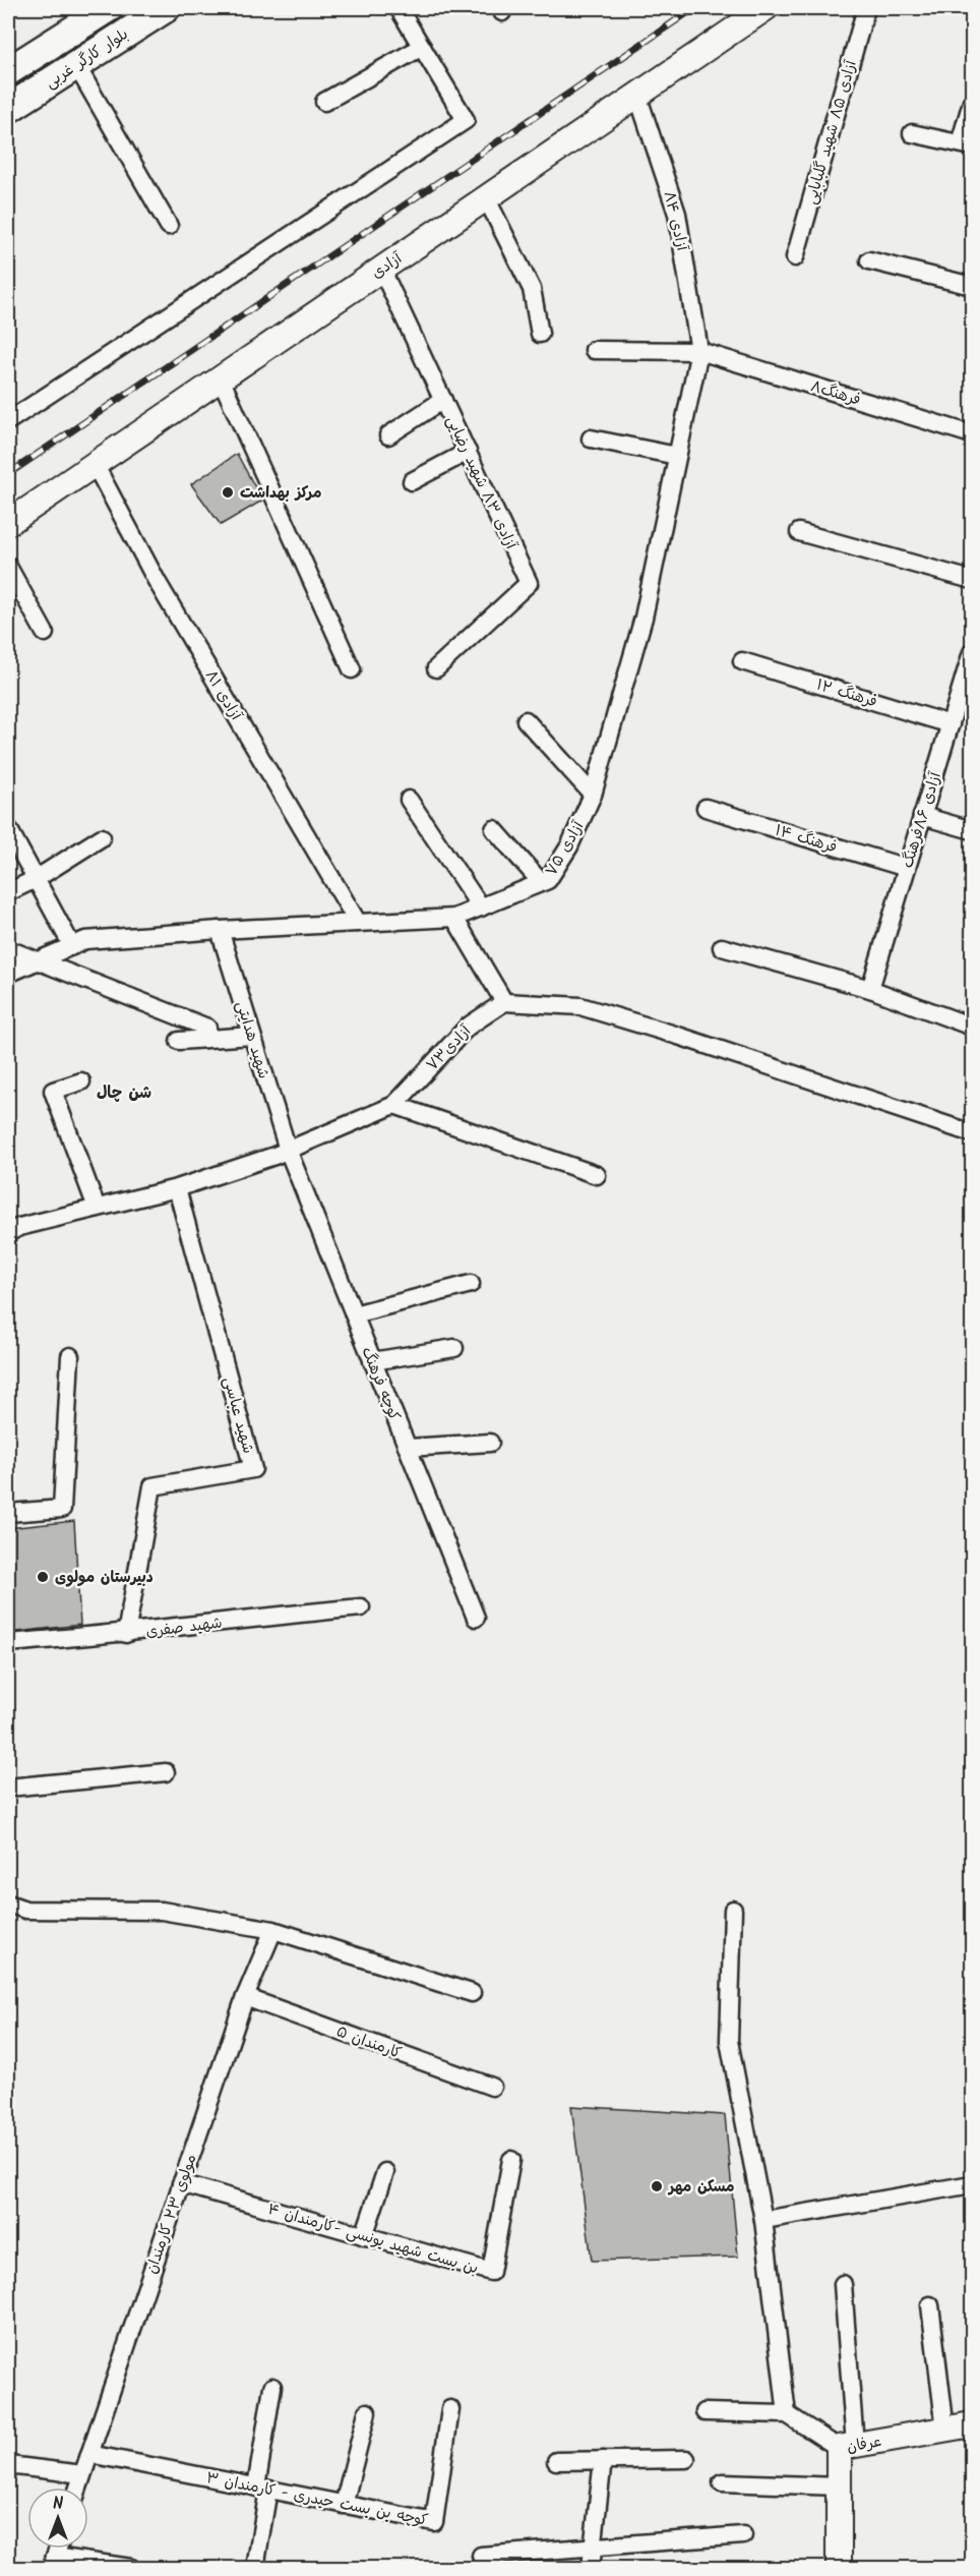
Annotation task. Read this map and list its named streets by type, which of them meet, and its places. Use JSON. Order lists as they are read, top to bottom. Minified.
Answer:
{"streets":{"main road":["بلوار کارگر غربی"],"street":["آزادی ۸۵ شهید گلبابایی","آزادی ۸۴","آزادی","فرهنگ۸","آزادی ۸۳ شهید رضایی","فرهنگ ۱۲","آزادی ۸۱","آزادی ۸۶فرهنگ","فرهنگ ۱۴","آزادی ۷۵","شهید هدایتی","آزادی۷۳","کوچه فرهنگ","شهید عباسی","شهید صفری","کارمندان ۵","مولوی ۲۳ کارمندان","بن بست شهید یونسی -کارمندان ۴","عرفان","کوچه بن بست حیدری - کارمندان ۳"]},"crossings":[["آزادی ۸۴","آزادی"],["آزادی ۸۴","فرهنگ۸"],["آزادی ۸۴","آزادی ۷۵"],["آزادی","آزادی ۸۳ شهید رضایی"],["آزادی","آزادی ۸۱"],["فرهنگ۸","آزادی ۷۵"],["فرهنگ ۱۲","آزادی ۸۶فرهنگ"],["آزادی ۸۱","آزادی ۷۵"],["آزادی ۸۶فرهنگ","فرهنگ ۱۴"],["آزادی ۷۵","شهید هدایتی"],["شهید هدایتی","آزادی۷۳"],["شهید هدایتی","کوچه فرهنگ"],["آزادی۷۳","کوچه فرهنگ"],["آزادی۷۳","شهید عباسی"],["شهید عباسی","شهید صفری"],["کارمندان ۵","مولوی ۲۳ کارمندان"],["مولوی ۲۳ کارمندان","بن بست شهید یونسی -کارمندان ۴"],["مولوی ۲۳ کارمندان","کوچه بن بست حیدری - کارمندان ۳"]],"districts":["شن چال"],"places":["مرکز بهداشت","دبیرستان مولوی","مسکن مهر"],"north":"top"}
